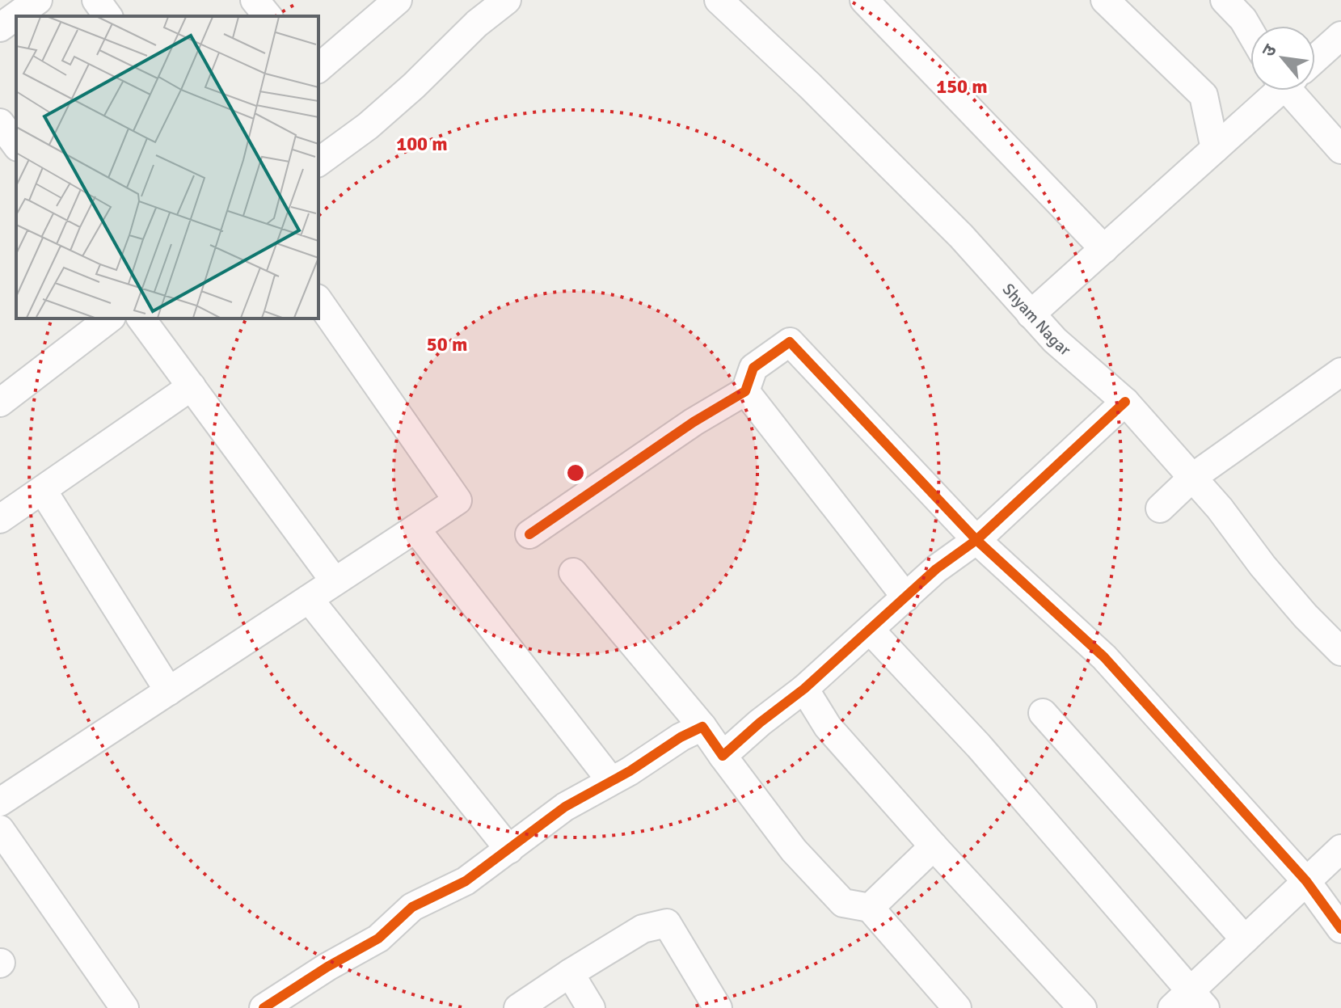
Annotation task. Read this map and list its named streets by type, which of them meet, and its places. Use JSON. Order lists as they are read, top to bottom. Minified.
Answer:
{"streets":{"street":["Shyam Nagar"]},"north":"top left","rings":["150 m","100 m","50 m"]}
